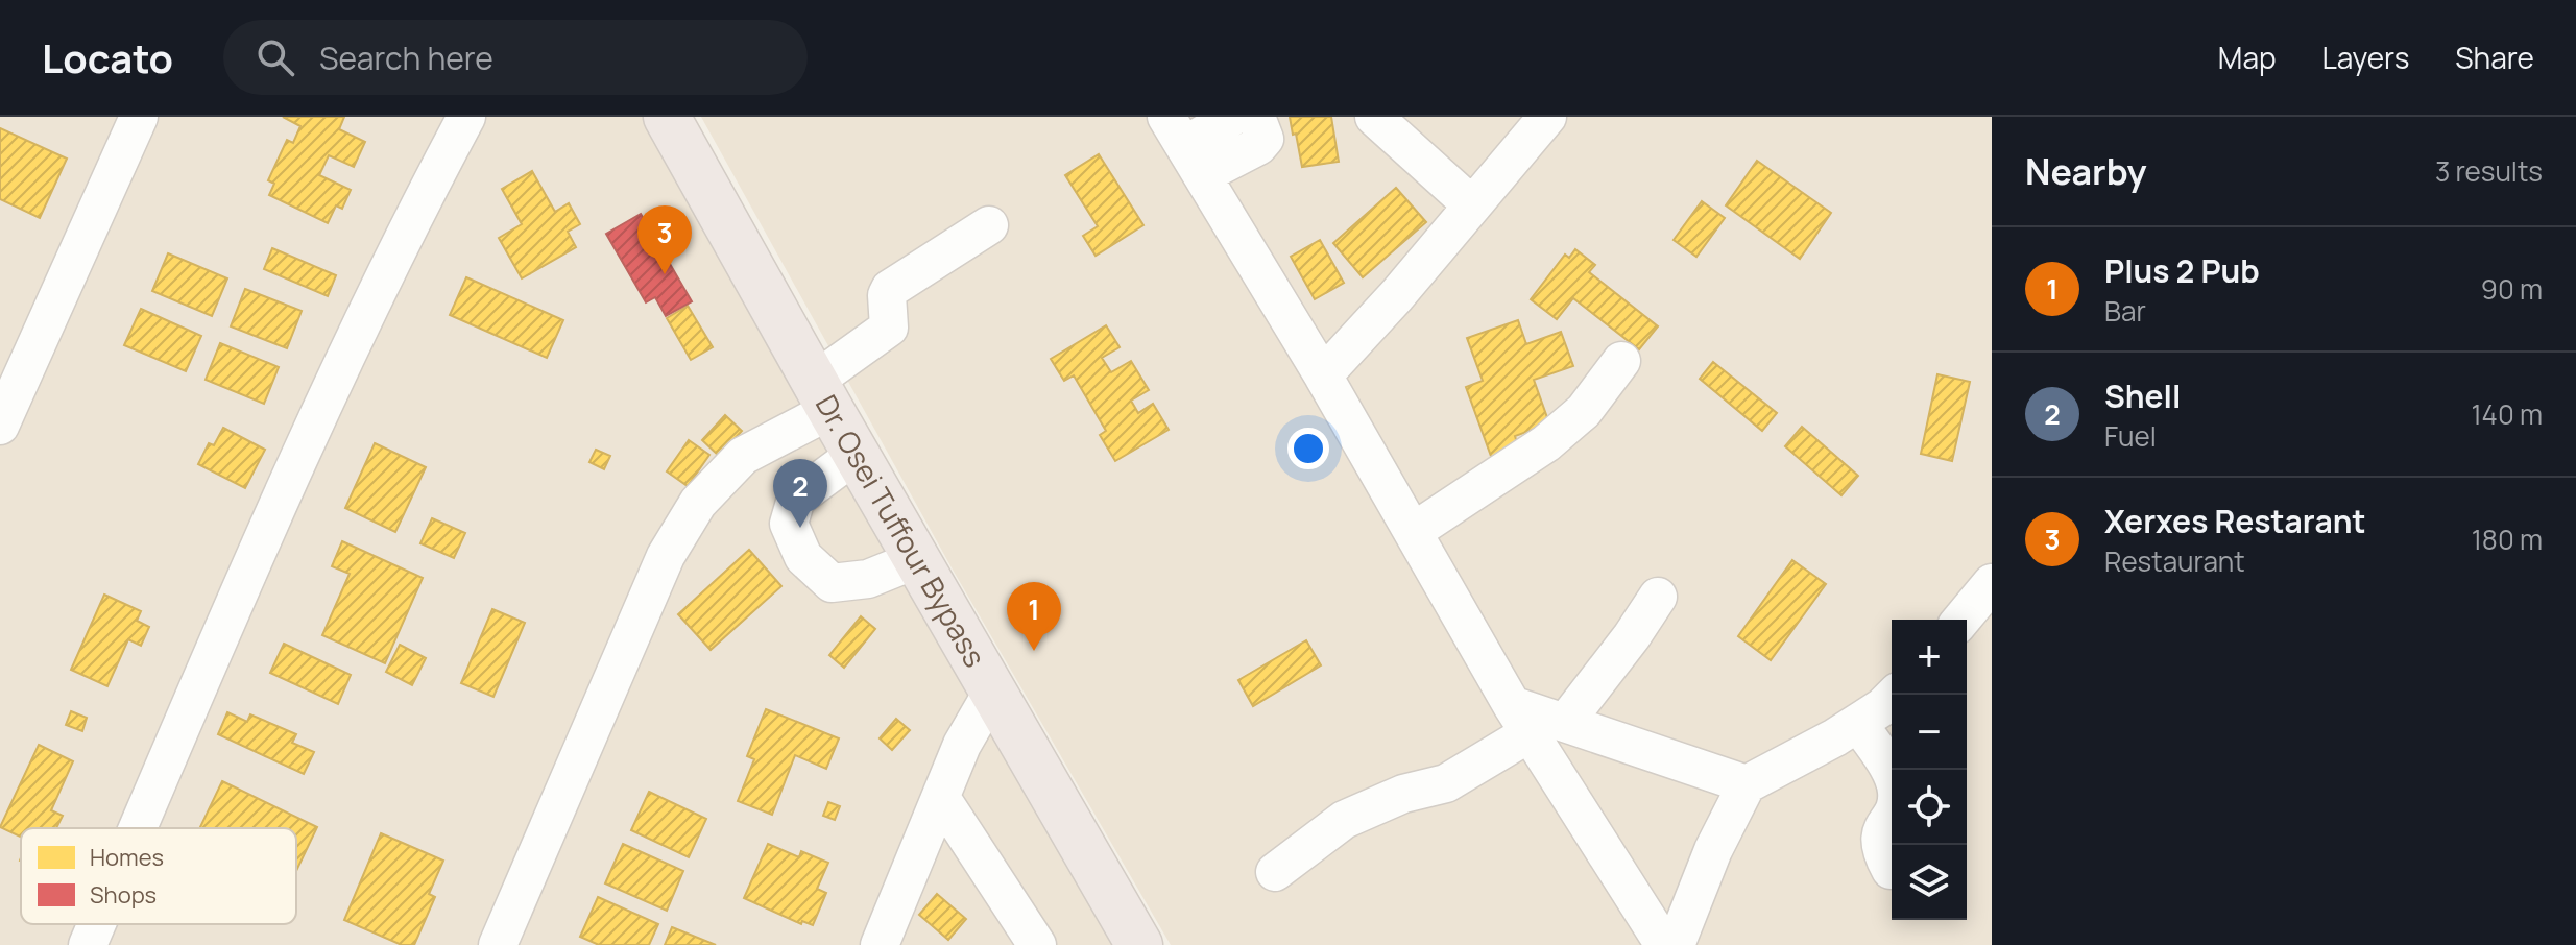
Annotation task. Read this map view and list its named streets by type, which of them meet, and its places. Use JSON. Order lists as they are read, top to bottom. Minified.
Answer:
{"streets":{"highway":["Dr. Osei Tuffour Bypass"]},"legend":["Homes","Shops"],"page":{"header":"Locato","search":"Search here","nav":["Map","Layers","Share"],"heading":["Nearby","3 results"],"pins":["3","2","1"],"list":[{"mark":"1","name":"Plus 2 Pub","note":"Bar","value":"90 m"},{"mark":"2","name":"Shell","note":"Fuel","value":"140 m"},{"mark":"3","name":"Xerxes Restarant","note":"Restaurant","value":"180 m"}],"map_buttons":["+","−"]}}
